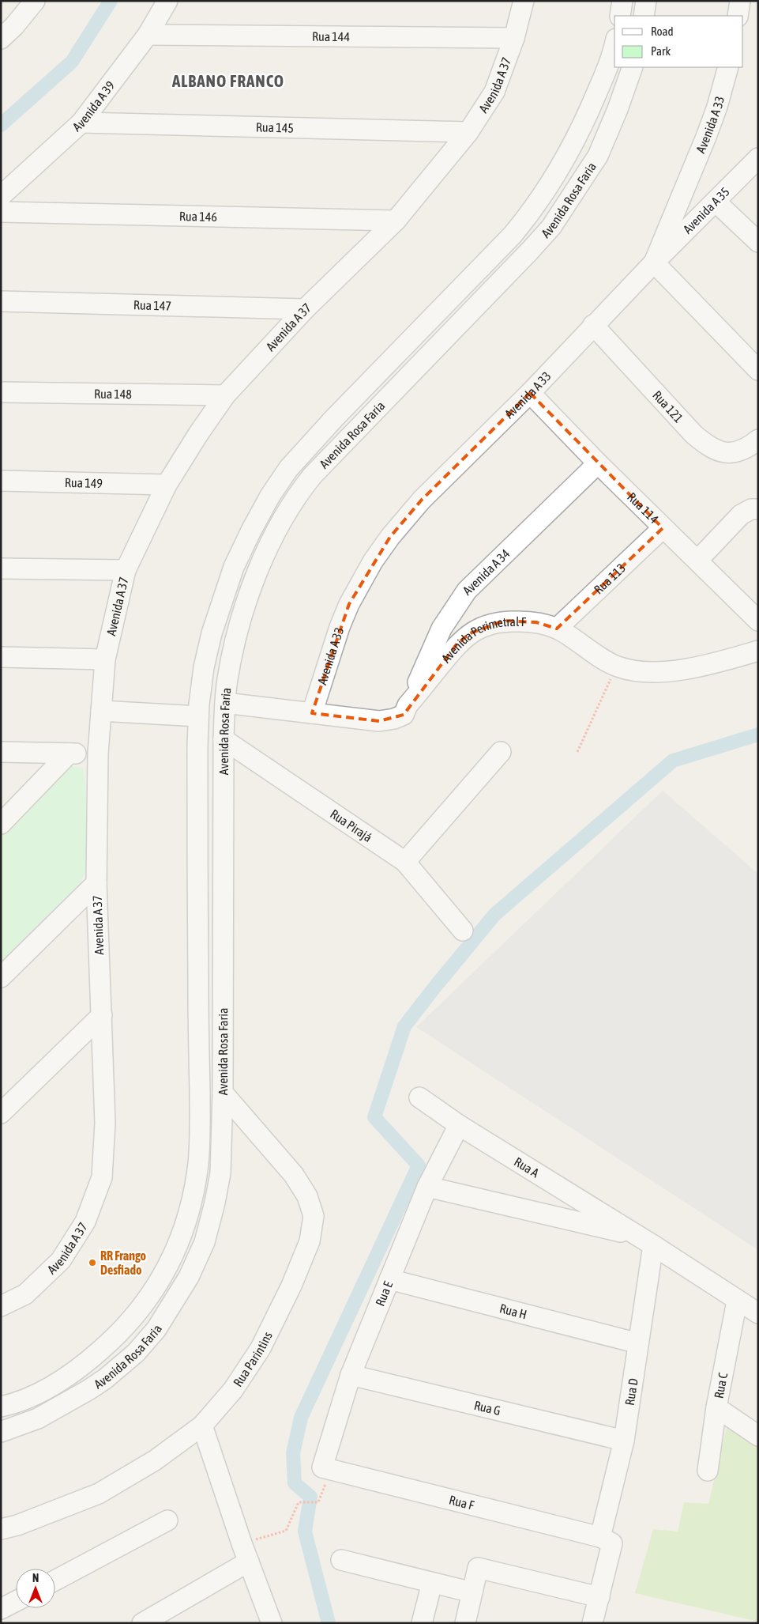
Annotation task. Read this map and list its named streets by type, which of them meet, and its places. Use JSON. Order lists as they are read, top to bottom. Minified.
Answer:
{"streets":{"street":["Rua 144","Avenida A 37","Avenida A 39","Avenida A 33","Rua 145","Avenida Rosa Faria","Avenida A 35","Rua 146","Rua 147","Rua 148","Rua 121","Rua 149","Rua 114","Avenida A 34","Rua 113","Avenida Perimetral F","Rua Pirajá","Rua A","Rua E","Rua H","Rua Parintins","Rua C","Rua D","Rua G","Rua F"]},"crossings":[["Rua 144","Avenida A 37"],["Rua 144","Avenida A 39"],["Avenida A 37","Rua 145"],["Avenida A 37","Rua 146"],["Avenida A 37","Rua 147"],["Avenida A 37","Rua 148"],["Avenida A 37","Rua 149"],["Avenida A 39","Rua 145"],["Avenida A 33","Avenida A 35"],["Avenida A 33","Rua 121"],["Avenida A 33","Rua 114"],["Avenida A 33","Avenida Perimetral F"],["Avenida Rosa Faria","Avenida Perimetral F"],["Avenida Rosa Faria","Rua Pirajá"],["Avenida Rosa Faria","Rua Parintins"],["Rua 114","Avenida A 34"],["Rua 114","Rua 113"],["Avenida A 34","Avenida Perimetral F"],["Rua 113","Avenida Perimetral F"],["Rua A","Rua E"],["Rua A","Rua C"],["Rua A","Rua D"],["Rua E","Rua H"],["Rua E","Rua G"],["Rua E","Rua F"],["Rua H","Rua D"],["Rua D","Rua G"],["Rua D","Rua F"]],"districts":["ALBANO FRANCO"],"places":["RR Frango Desfiado"],"legend":["Road","Park"],"north":"top"}
